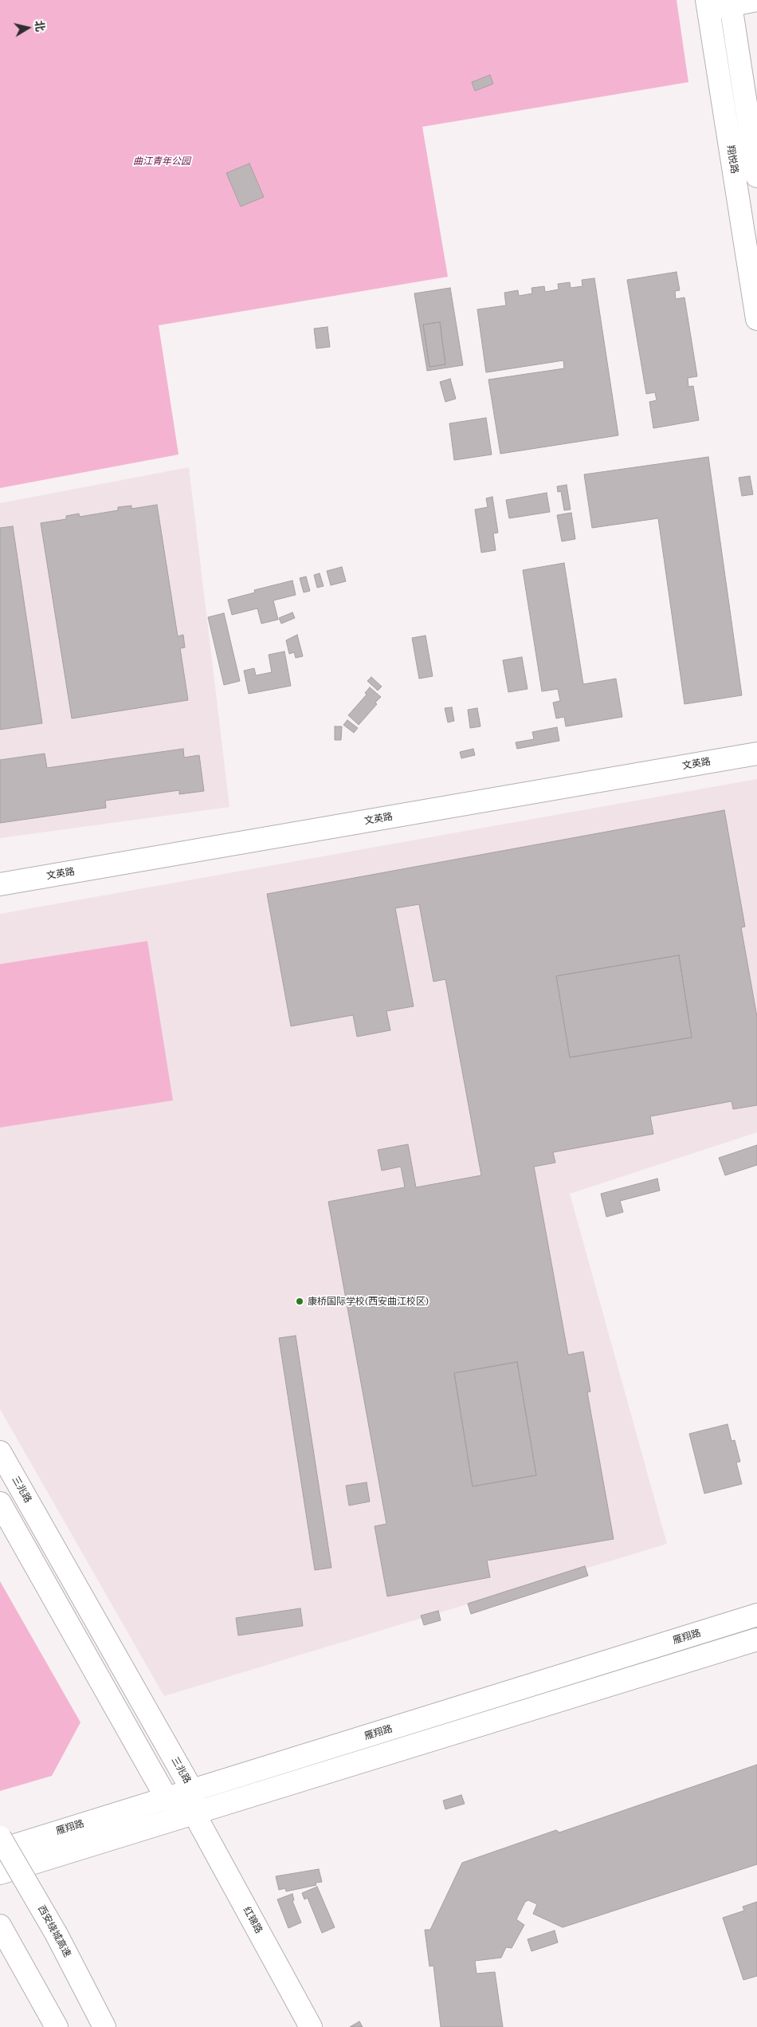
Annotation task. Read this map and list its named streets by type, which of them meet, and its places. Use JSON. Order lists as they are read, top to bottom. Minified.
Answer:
{"streets":{"main road":["翔悦路","文英路","三兆路","雁翔路","红锦路","西安绕城高速"]},"crossings":[["三兆路","雁翔路"],["三兆路","红锦路"]],"parks":["曲江青年公园"],"places":["康桥国际学校(西安曲江校区)"],"north":"right"}
